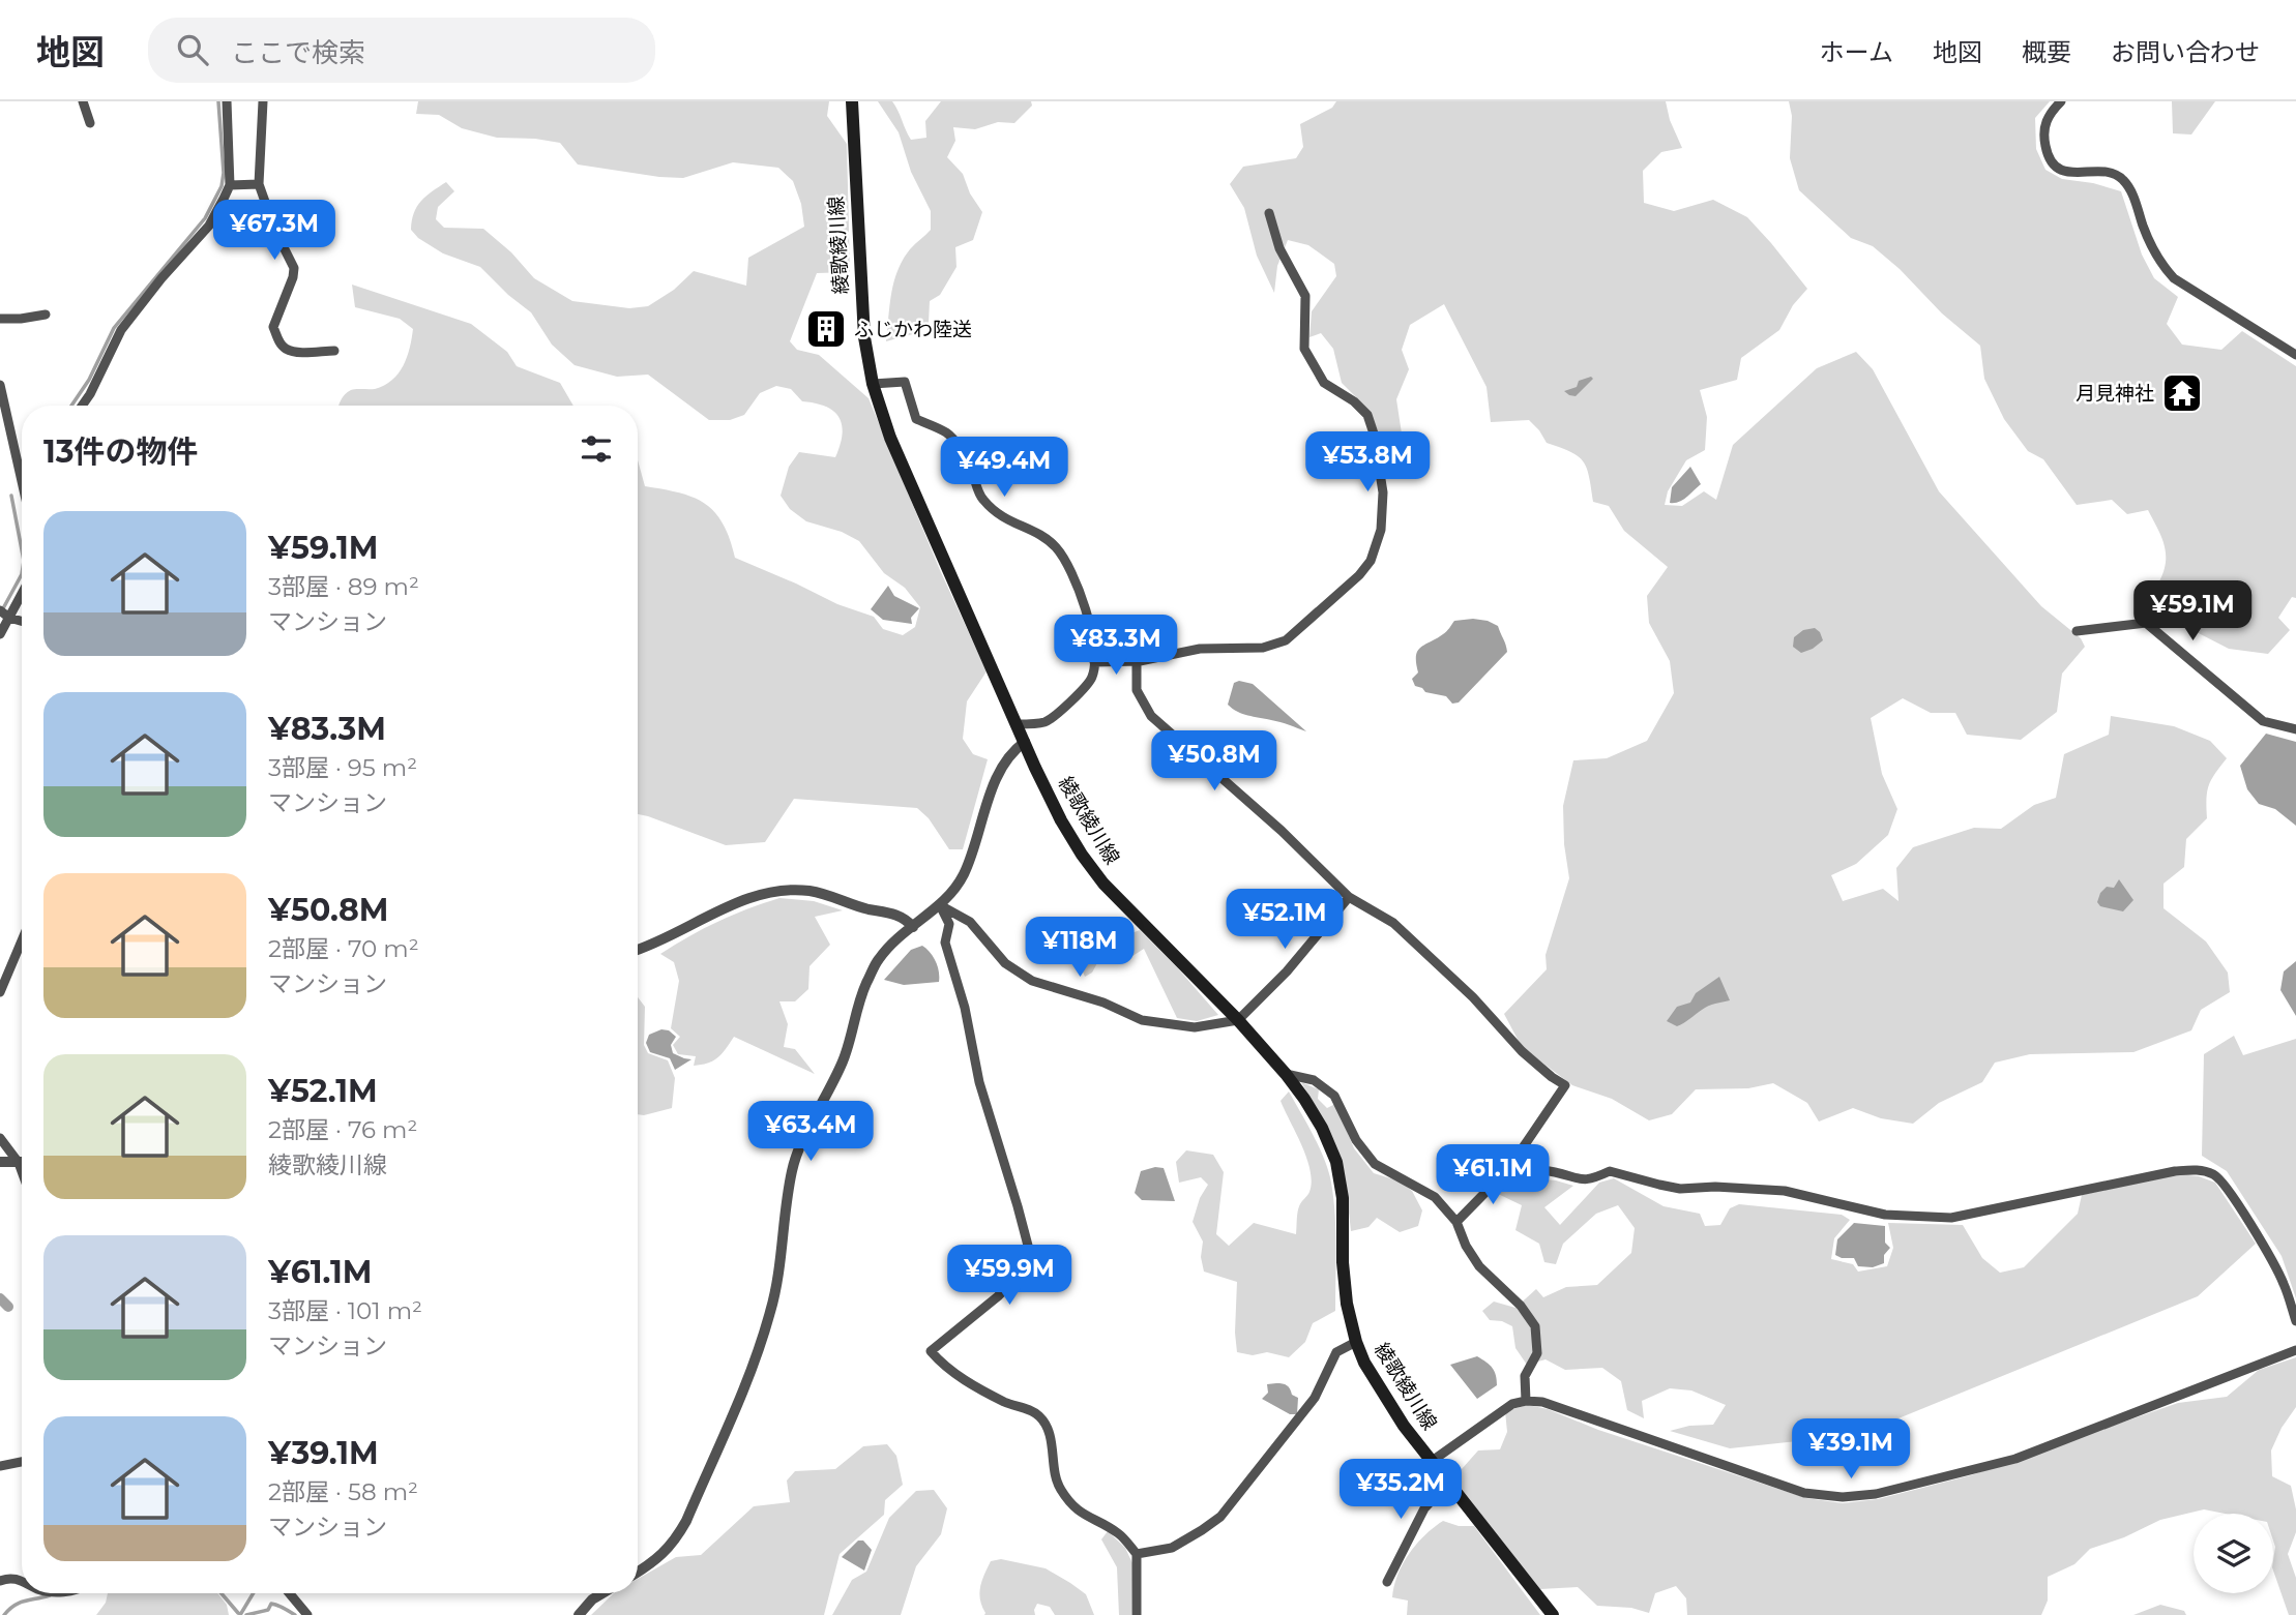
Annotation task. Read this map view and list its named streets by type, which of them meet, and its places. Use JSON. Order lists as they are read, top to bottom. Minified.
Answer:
{"streets":{"main road":["綾歌綾川線"]},"places":{"building":["ふじかわ陸送"],"temple":["月見神社"]},"page":{"header":"地図","search":"ここで検索","nav":["ホーム","地図","概要","お問い合わせ"],"price":["¥67.3M","¥53.8M","¥49.4M","¥59.1M","¥83.3M","¥50.8M","¥52.1M","¥118M","¥63.4M","¥61.1M","¥59.9M","¥39.1M","¥35.2M"],"heading":"13件の物件","list":[{"name":"¥59.1M","note":"3部屋 · 89 m² · マンション"},{"name":"¥83.3M","note":"3部屋 · 95 m² · マンション"},{"name":"¥50.8M","note":"2部屋 · 70 m² · マンション"},{"name":"¥52.1M","note":"2部屋 · 76 m² · 綾歌綾川線"},{"name":"¥61.1M","note":"3部屋 · 101 m² · マンション"},{"name":"¥39.1M","note":"2部屋 · 58 m² · マンション"}]}}
